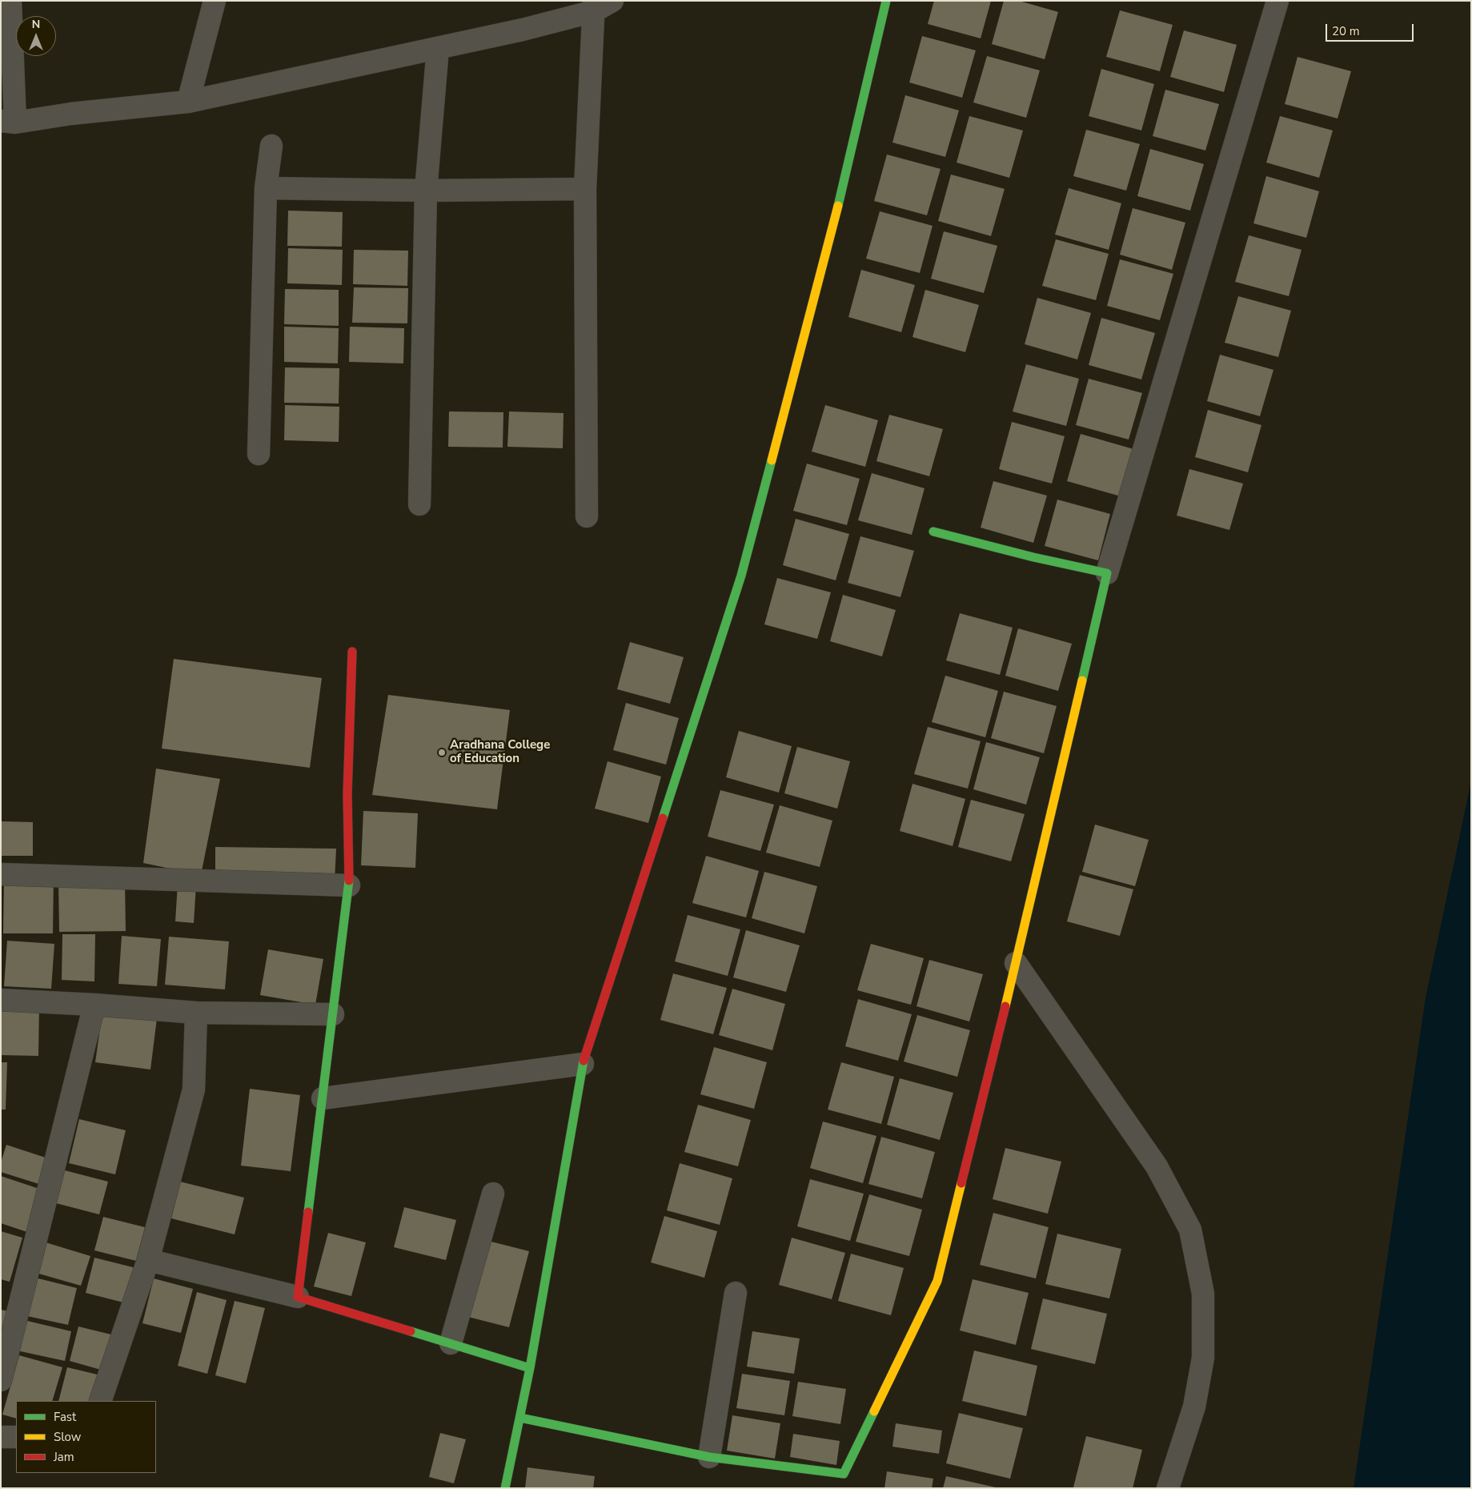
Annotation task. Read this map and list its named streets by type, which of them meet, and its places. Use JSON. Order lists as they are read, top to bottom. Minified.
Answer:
{"places":["Aradhana College of Education"],"legend":["Fast","Slow","Jam"],"scale_bar":"20 m","north":"top"}
